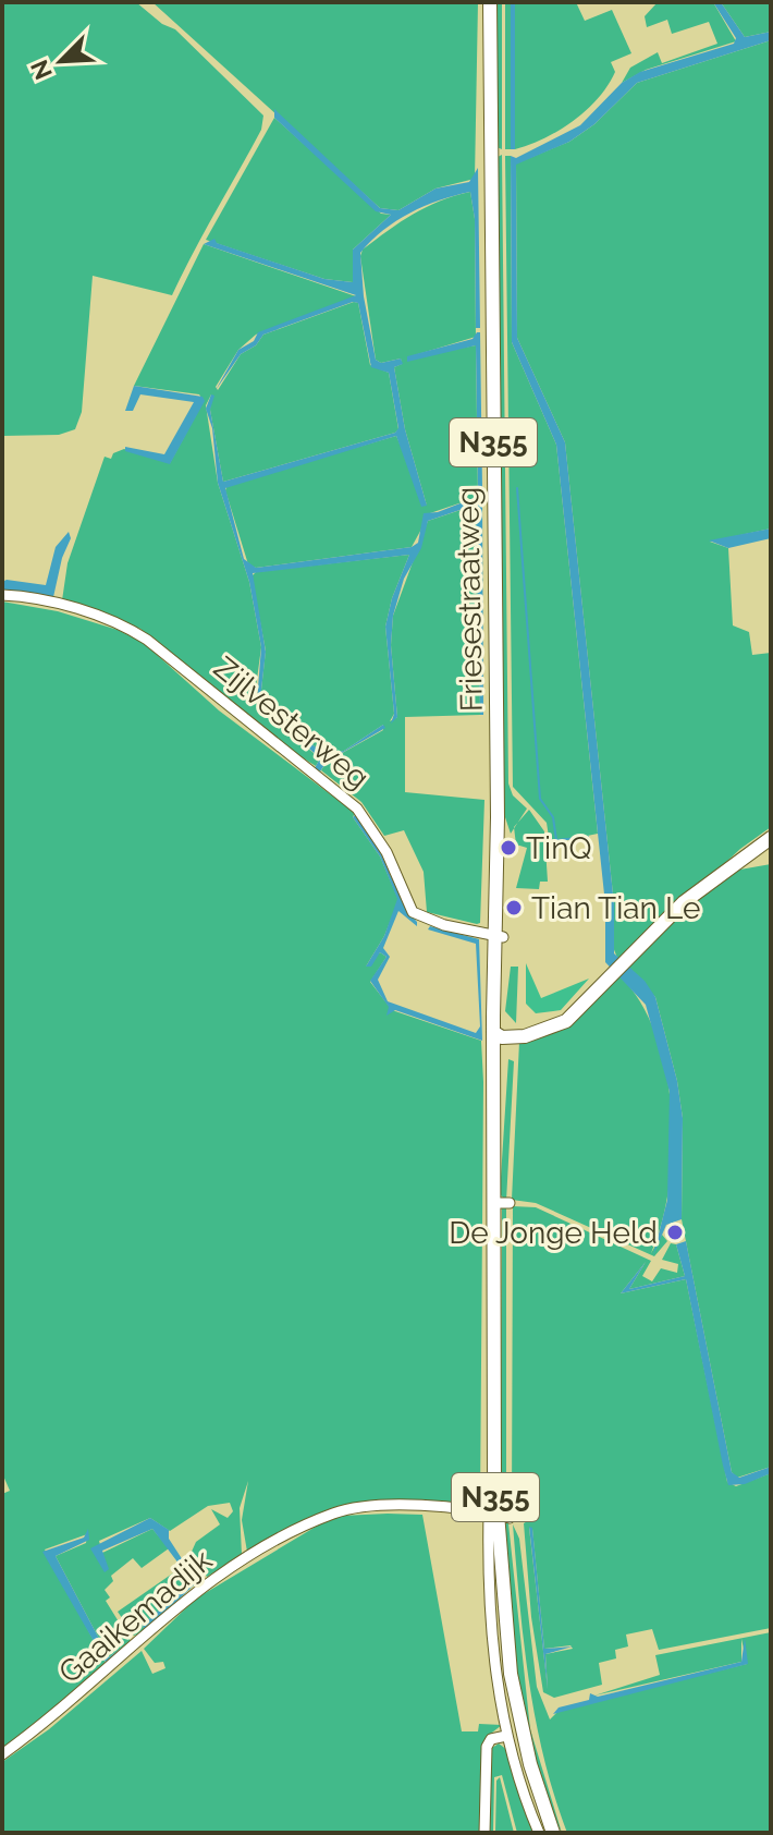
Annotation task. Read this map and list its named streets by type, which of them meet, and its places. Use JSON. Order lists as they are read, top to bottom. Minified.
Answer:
{"streets":{"main road":["N355","Friesestraatweg"],"street":["Zijlvesterweg","Gaaikemadijk"]},"crossings":[["Friesestraatweg","Zijlvesterweg"],["Friesestraatweg","Gaaikemadijk"]],"places":["TinQ","Tian Tian Le","De Jonge Held"],"north":"bottom left"}
